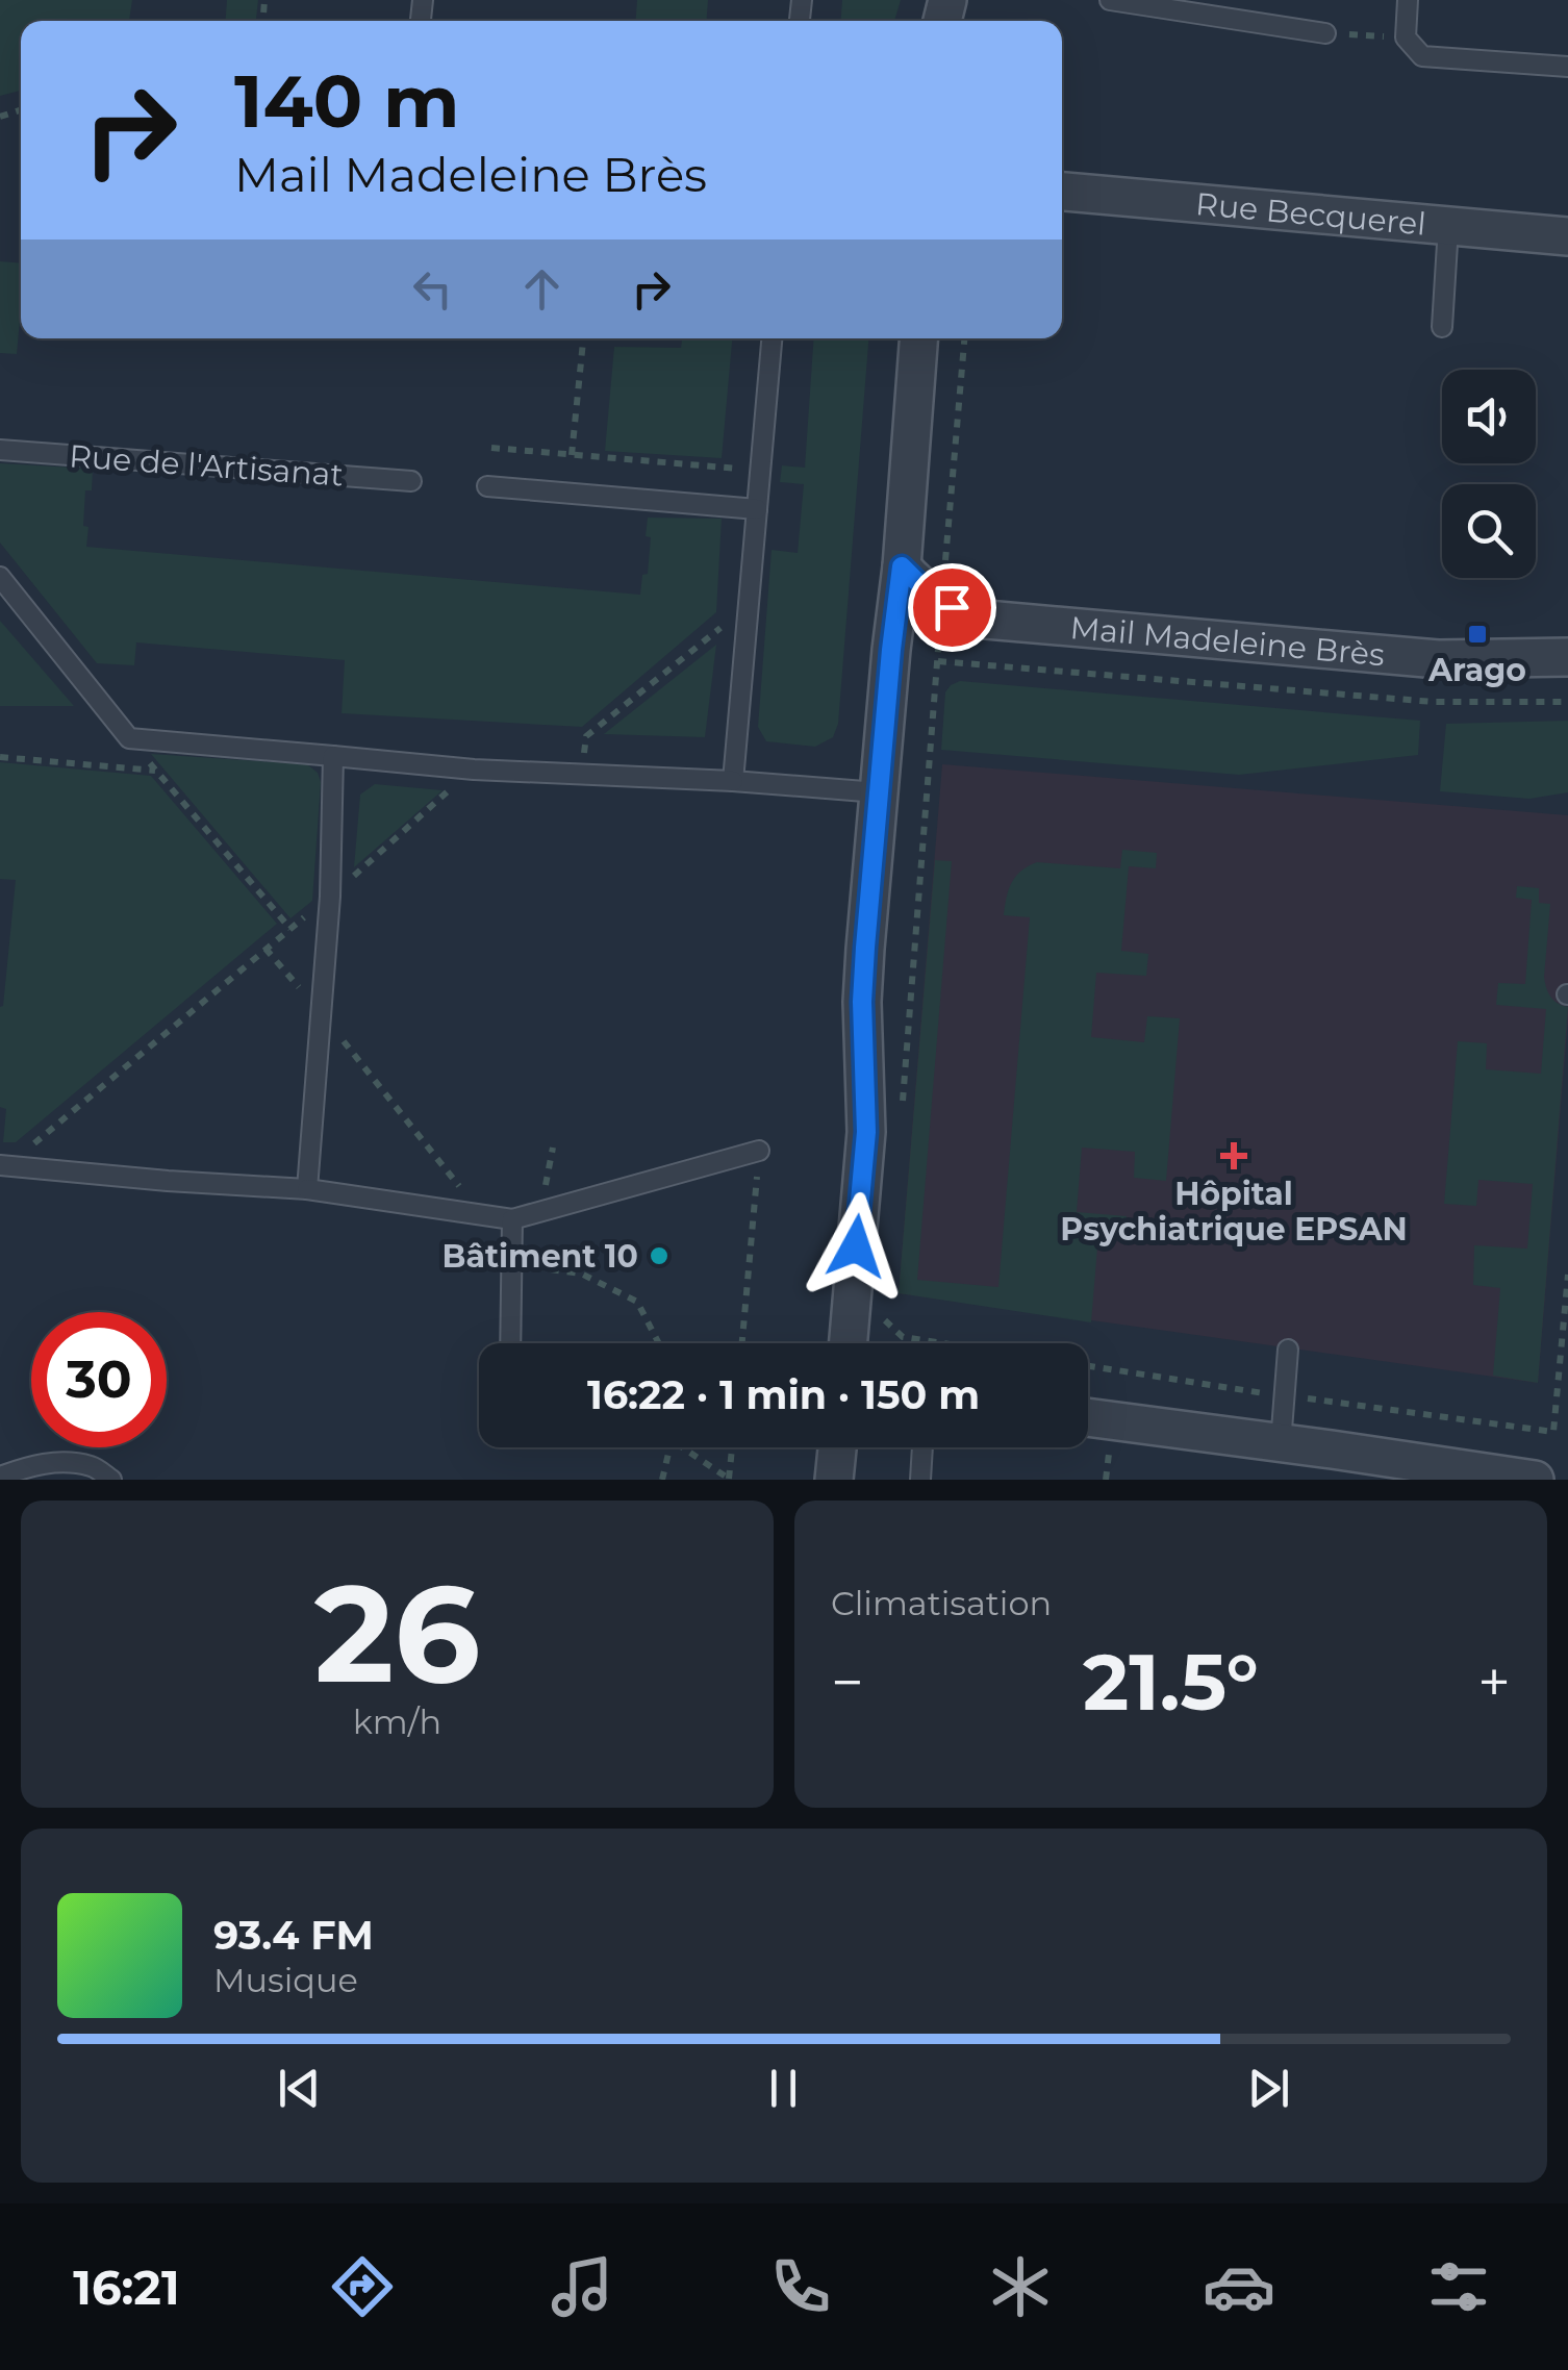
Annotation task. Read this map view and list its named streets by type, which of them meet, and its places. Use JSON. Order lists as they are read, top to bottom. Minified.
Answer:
{"streets":{"street":["Rue Becquerel","Mail Madeleine Brès"],"lane":["Rue de l'Artisanat"]},"places":{"transit":["Arago"],"health":["Hôpital Psychiatrique EPSAN"],"other":["Bâtiment 10"]},"page":{"turn":["140 m","Mail Madeleine Brès"],"limit":"30","trip":"16:22 · 1 min · 150 m","tile":[["26","km/h"],"Climatisation"],"heat":["−","21.5°","+"],"song":["93.4 FM","Musique"],"tabs":"16:21"}}
